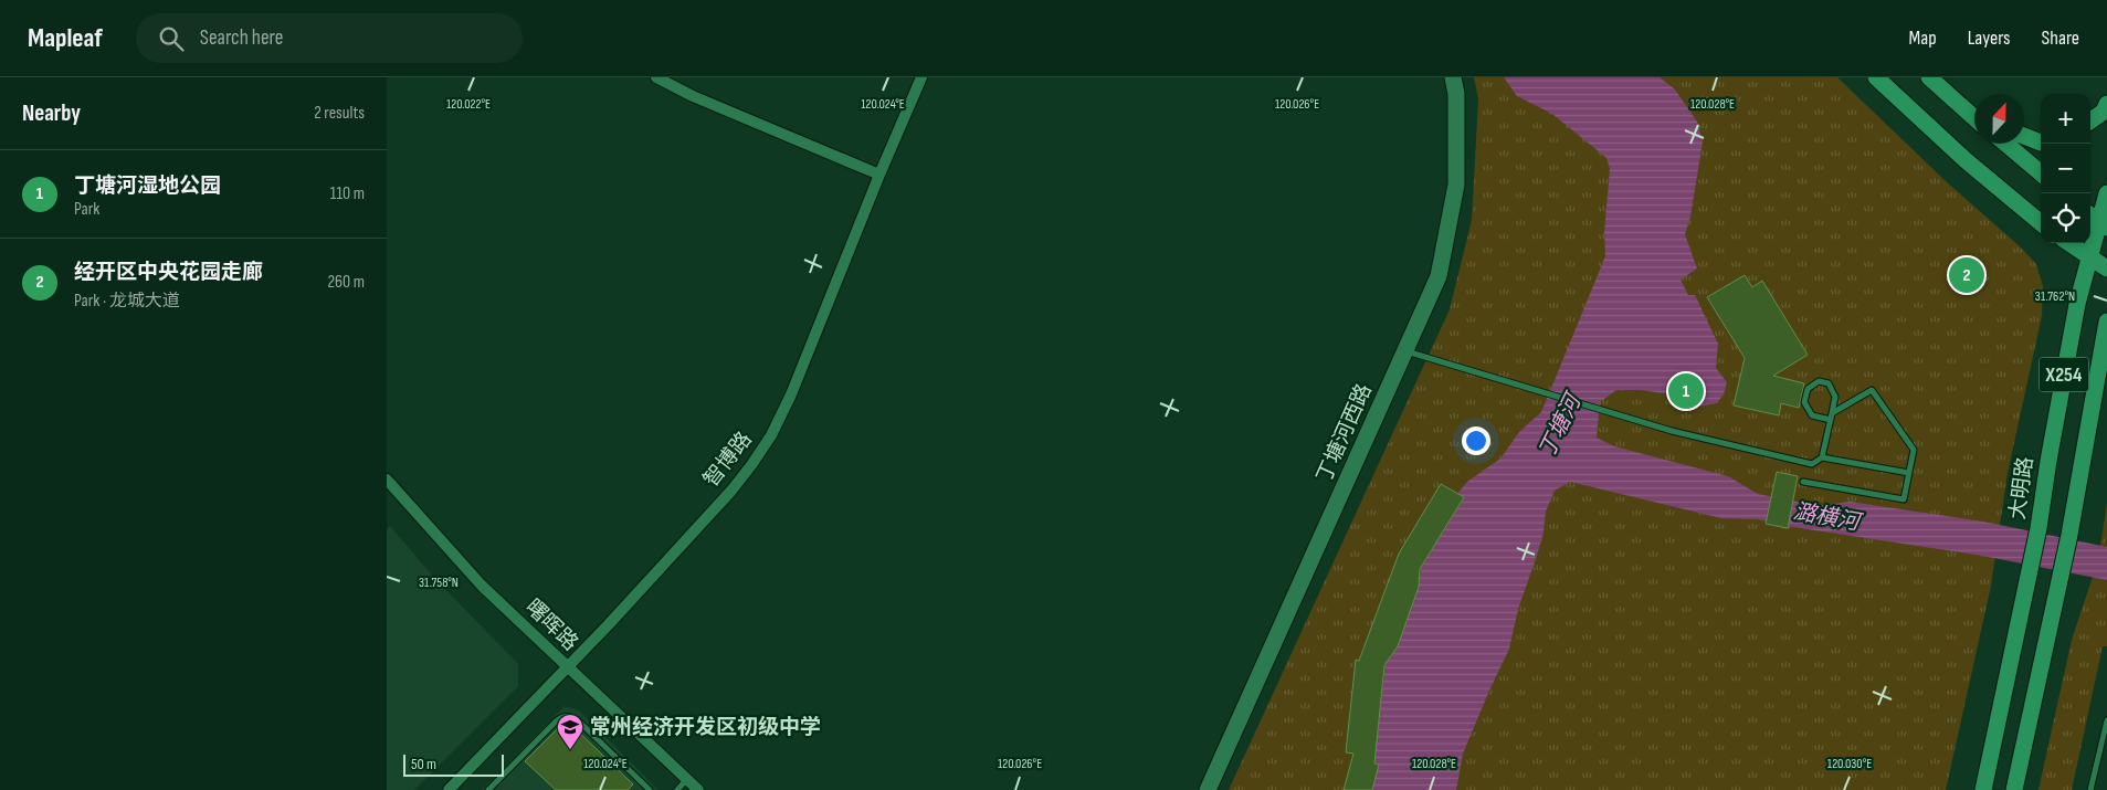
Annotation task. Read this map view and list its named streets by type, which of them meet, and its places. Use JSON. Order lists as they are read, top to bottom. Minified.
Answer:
{"streets":{"main road":["X254","大明路"],"street":["丁塘河西路","智博路","曙晖路"]},"crossings":[["智博路","曙晖路"]],"water":["丁塘河","潞横河"],"places":{"school or university":["常州经济开发区初级中学"]},"scale_bar":"50 m","north":"top","page":{"header":"Mapleaf","search":"Search here","nav":["Map","Layers","Share"],"heading":["Nearby","2 results"],"map_buttons":["+","−"],"list":[{"mark":"1","name":"丁塘河湿地公园","note":"Park","value":"110 m"},{"mark":"2","name":"经开区中央花园走廊","note":"Park · 龙城大道","value":"260 m"}],"pins":["2","1"],"scale":"50 m"},"coordinates":["120.022°E","120.028°E","120.024°E","120.026°E","31.762°N","31.758°N","120.030°E"]}
